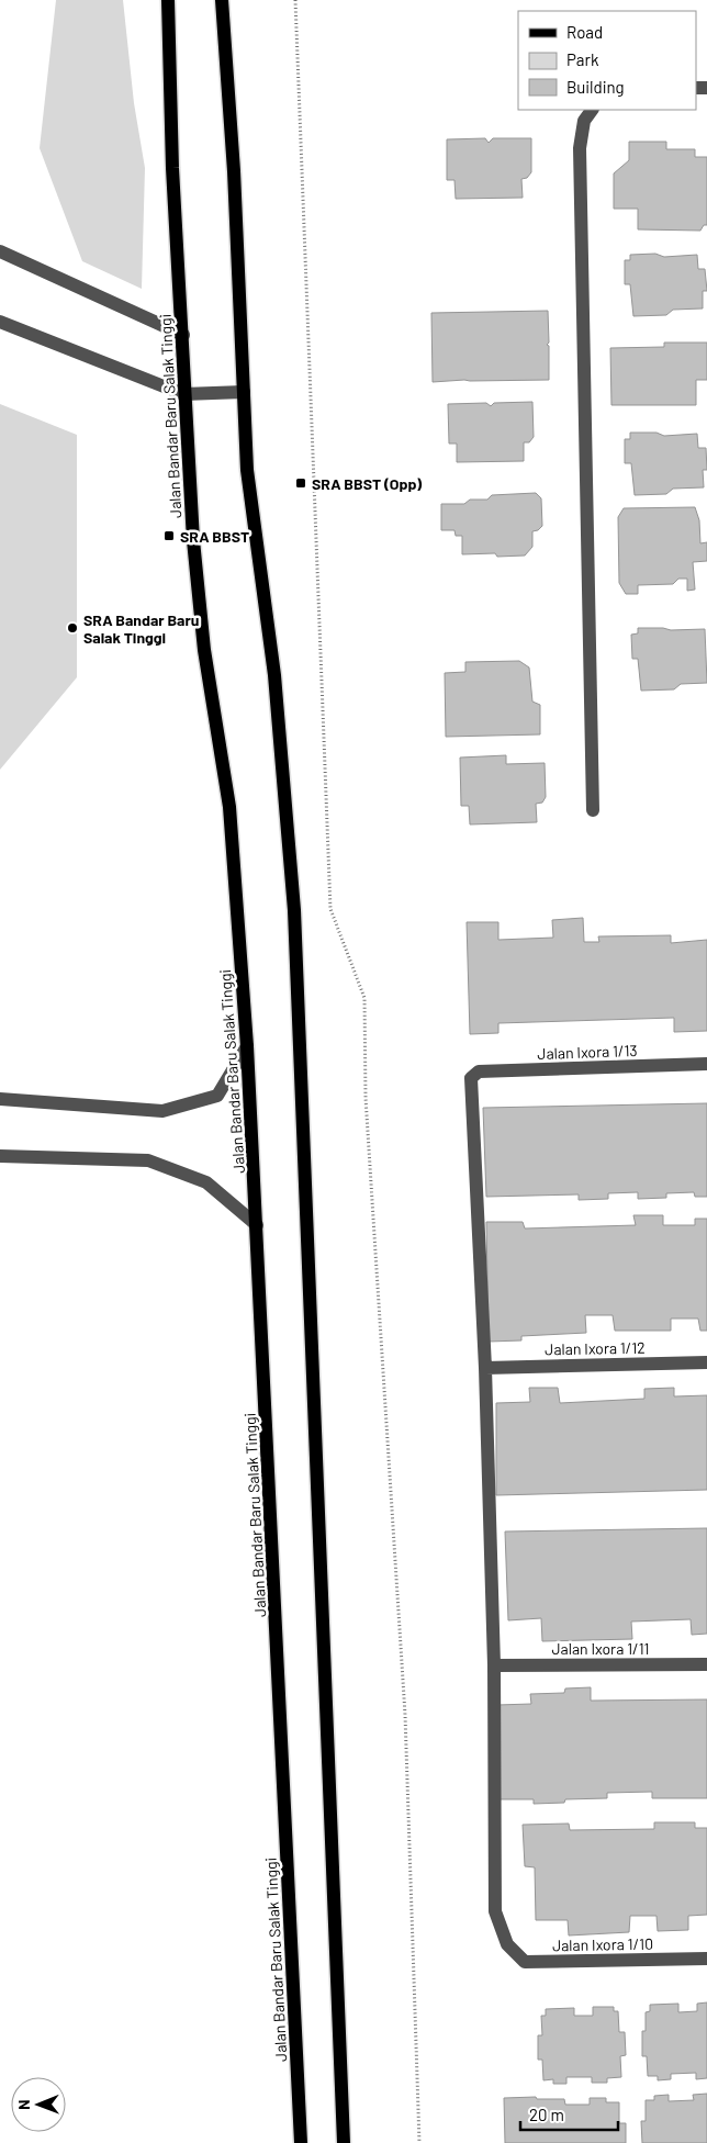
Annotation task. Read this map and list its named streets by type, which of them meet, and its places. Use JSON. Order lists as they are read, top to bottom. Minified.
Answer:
{"streets":{"main road":["Jalan Bandar Baru Salak Tinggi"],"street":["Jalan Ixora 1/13","Jalan Ixora 1/12","Jalan Ixora 1/11","Jalan Ixora 1/10"]},"crossings":[["Jalan Ixora 1/13","Jalan Ixora 1/12"],["Jalan Ixora 1/11","Jalan Ixora 1/10"]],"places":{"transit":["SRA BBST (Opp)","SRA BBST"],"other":["SRA Bandar Baru Salak Tinggi"]},"legend":["Road","Park","Building"],"scale_bar":"20 m","north":"left"}
